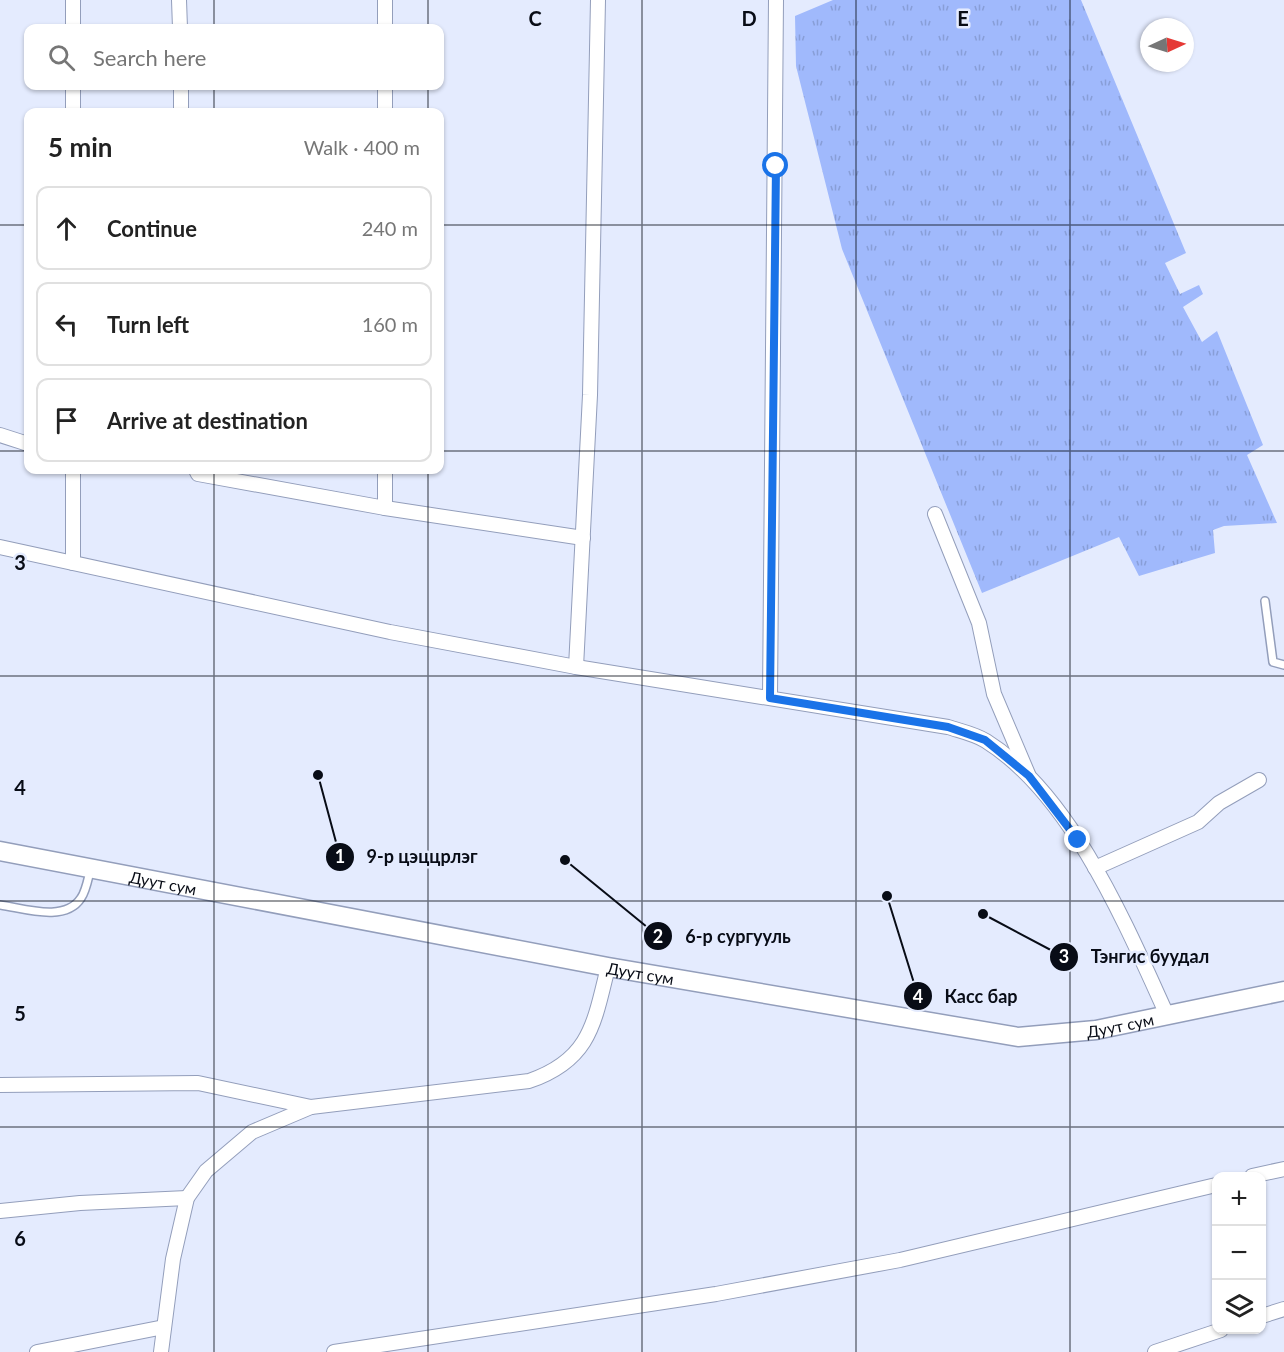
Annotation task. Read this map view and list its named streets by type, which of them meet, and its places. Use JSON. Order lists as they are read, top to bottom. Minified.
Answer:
{"streets":{"main road":["Дуут сум"]},"places":["9-р цэццрлэг","6-р сургууль","Касс бар","Тэнгис буудал"],"north":"right","page":{"search":"Search here","heading":["5 min","Walk · 400 m"],"list":[["Continue","240 m"],["Turn left","160 m"],"Arrive at destination"],"map_buttons":["+","−"]},"grid":{"columns":["C","D","E"],"rows":["3","4","5","6"]}}
